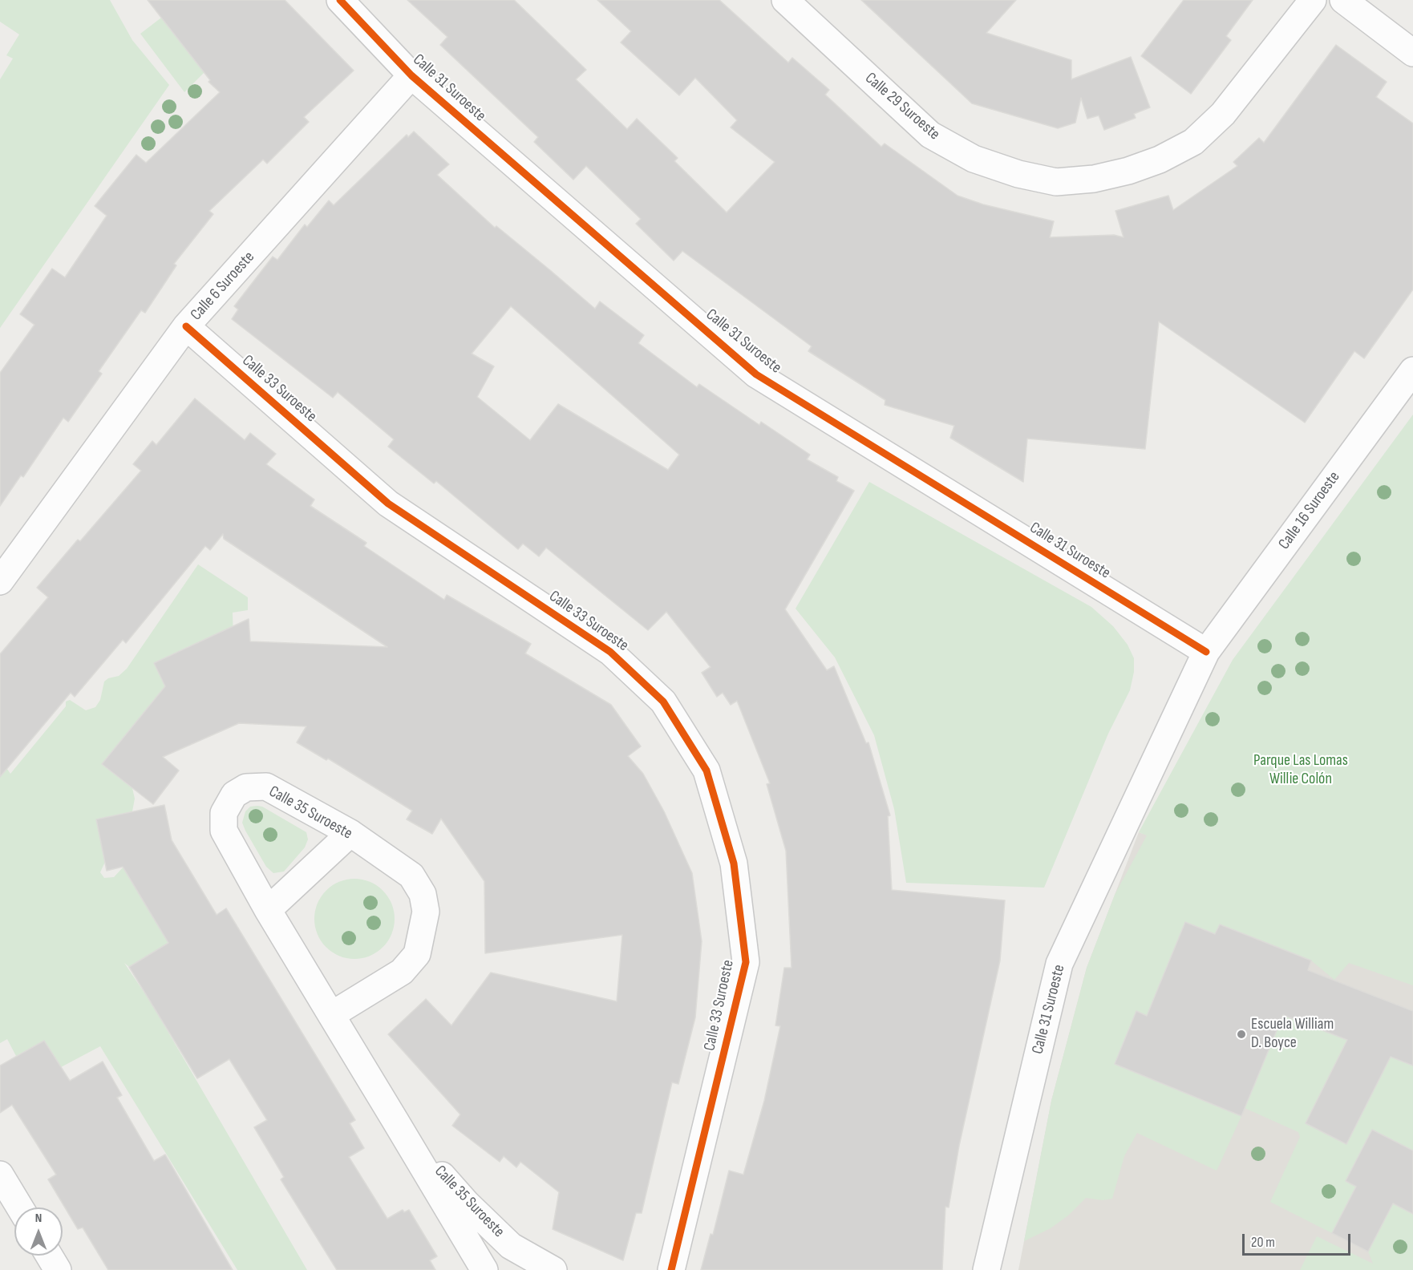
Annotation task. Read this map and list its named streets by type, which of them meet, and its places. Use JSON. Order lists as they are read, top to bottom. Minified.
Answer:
{"streets":{"street":["Calle 31 Suroeste","Calle 29 Suroeste","Calle 6 Suroeste","Calle 33 Suroeste","Calle 16 Suroeste","Calle 35 Suroeste"]},"crossings":[["Calle 31 Suroeste","Calle 6 Suroeste"],["Calle 31 Suroeste","Calle 16 Suroeste"],["Calle 6 Suroeste","Calle 33 Suroeste"]],"parks":["Parque Las Lomas Willie Colón"],"places":["Escuela William D. Boyce"],"scale_bar":"20 m","north":"top"}
